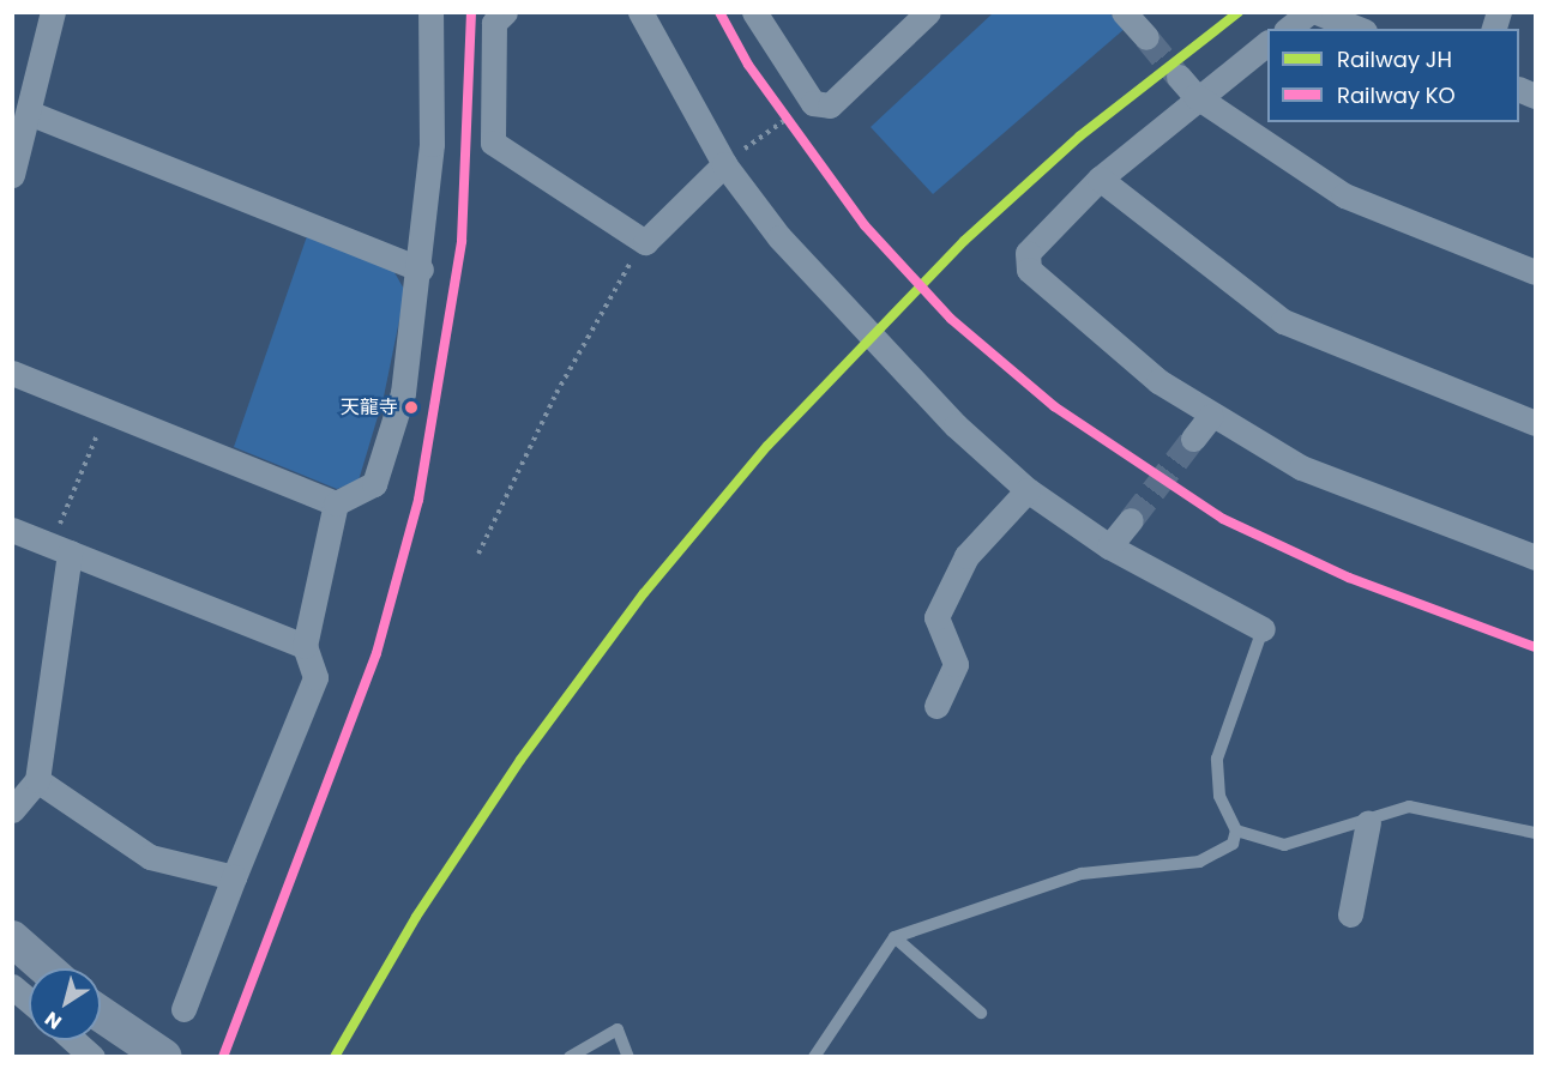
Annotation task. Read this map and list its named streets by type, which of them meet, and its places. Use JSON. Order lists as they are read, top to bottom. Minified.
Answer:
{"places":["天龍寺"],"lines":["rail line JH","rail line KO"],"legend":["Railway JH","Railway KO"],"north":"bottom left"}
